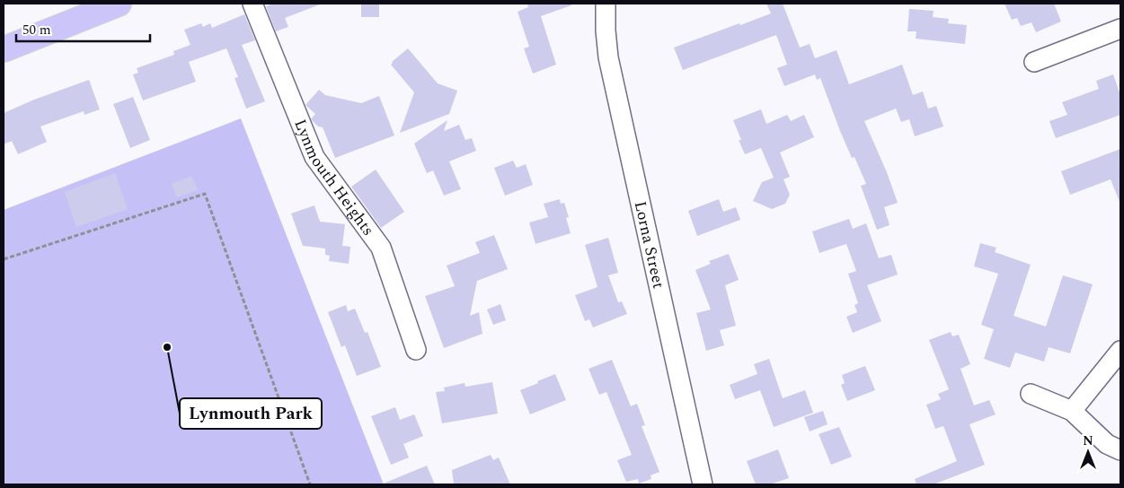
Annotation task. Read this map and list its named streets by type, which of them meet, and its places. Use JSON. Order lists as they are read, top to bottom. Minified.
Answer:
{"streets":{"street":["Lynmouth Heights","Lorna Street"]},"places":["Lynmouth Park"],"scale_bar":"50 m","north":"top"}
